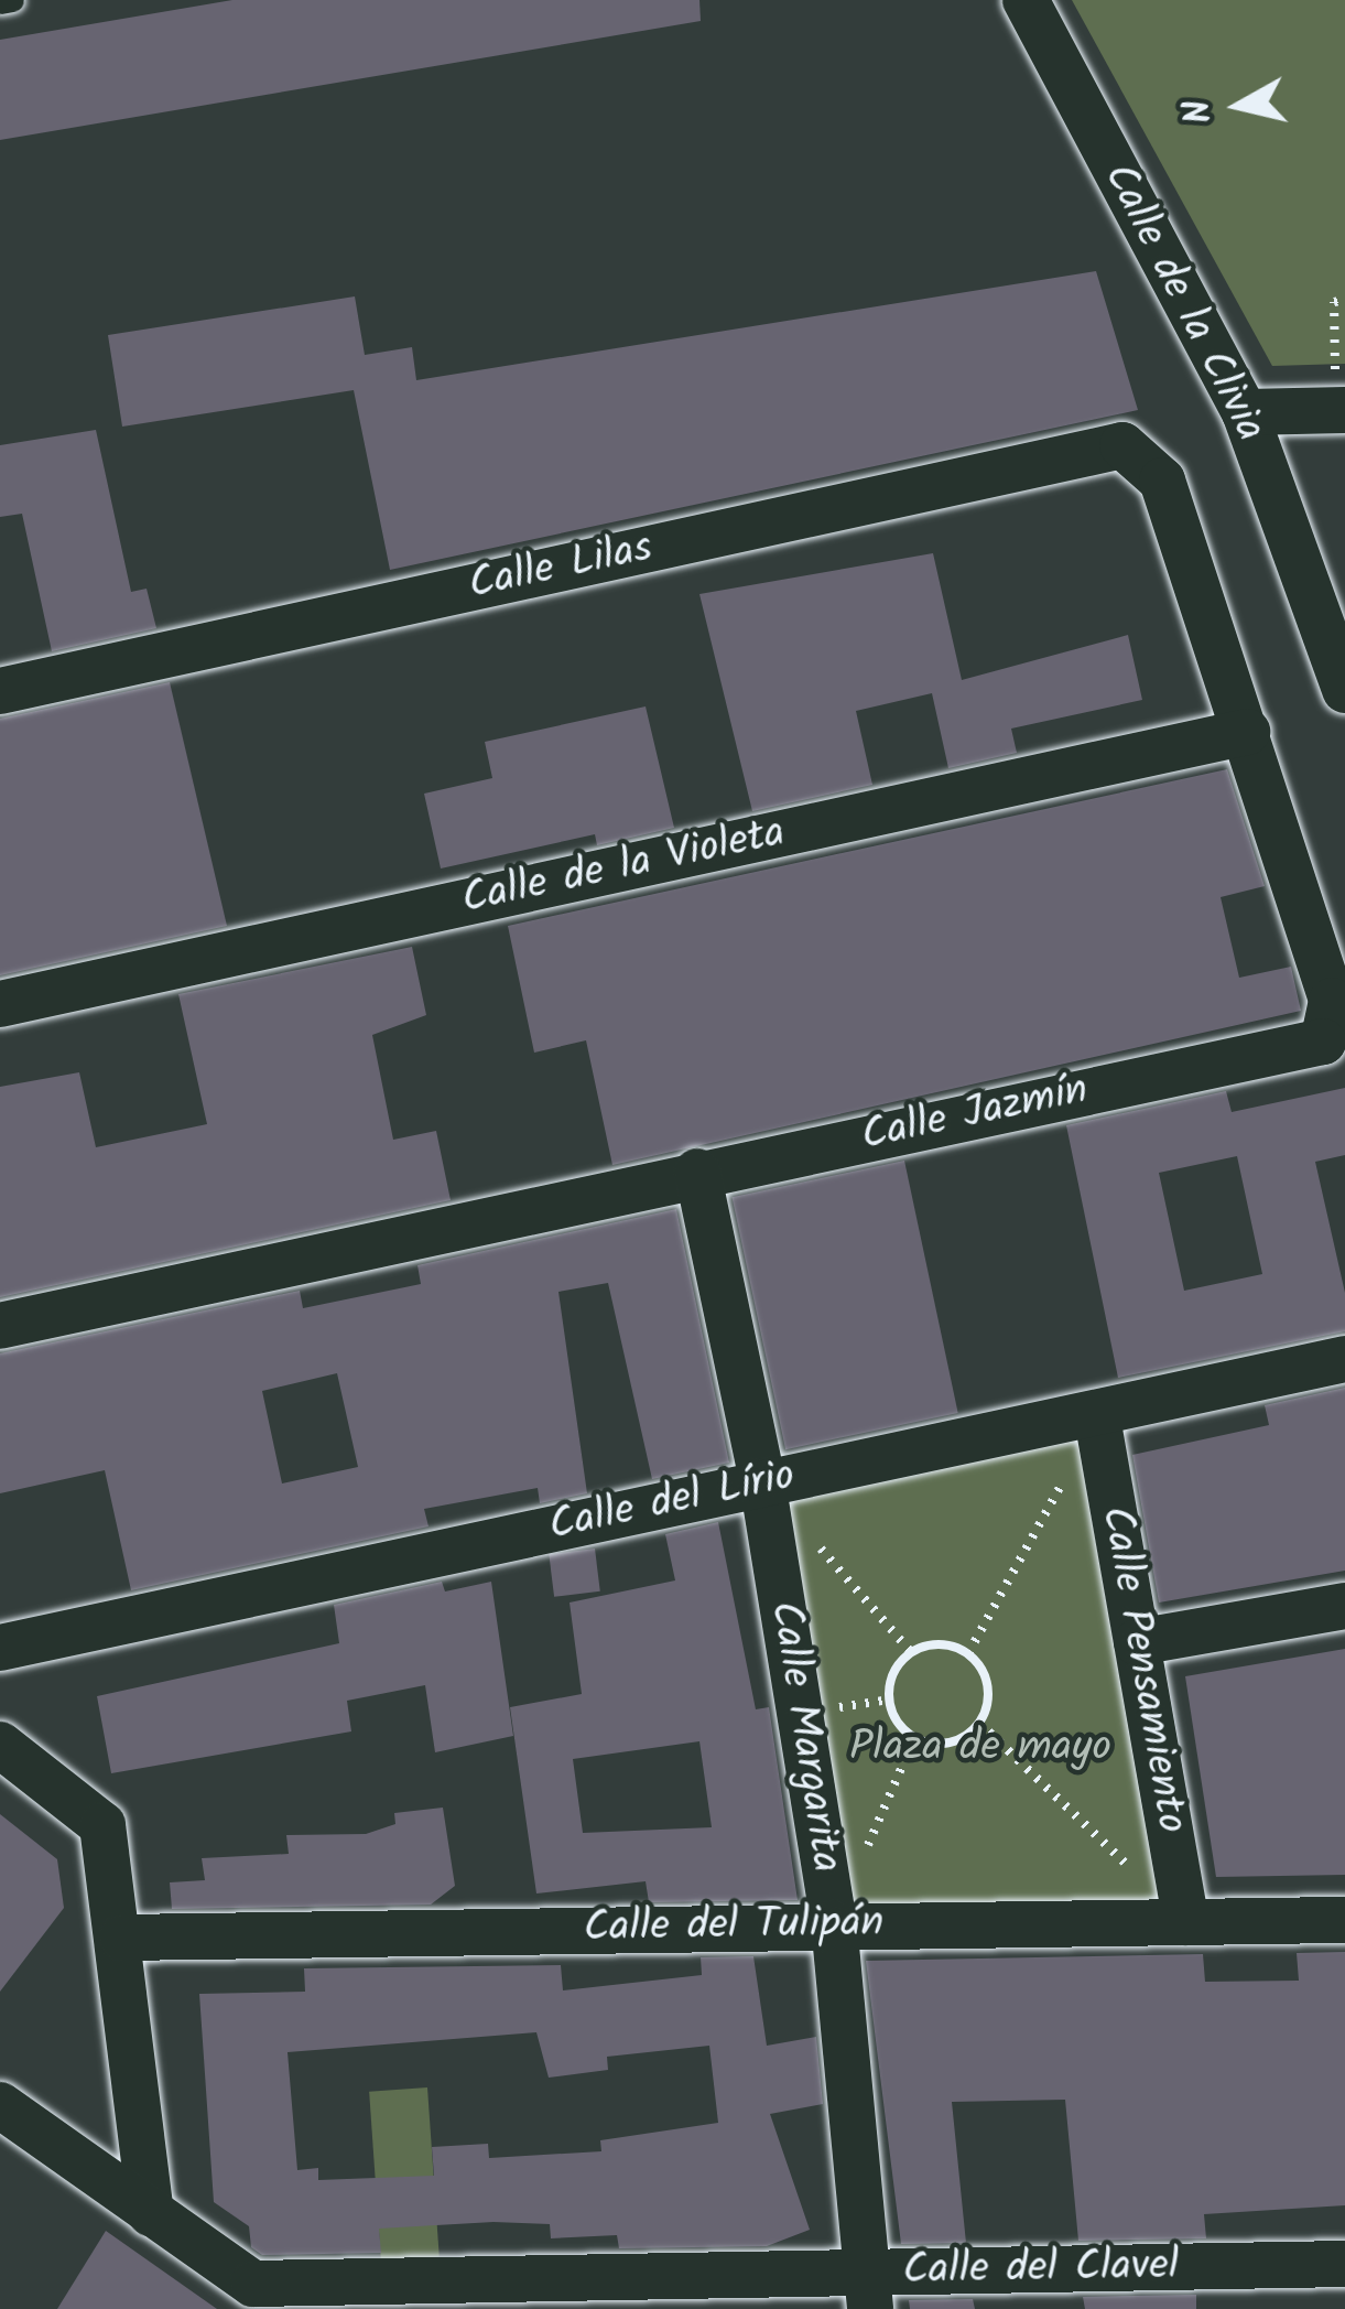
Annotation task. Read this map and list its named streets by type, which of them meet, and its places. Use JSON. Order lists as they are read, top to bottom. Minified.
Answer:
{"streets":{"street":["Calle de la Clivia","Calle Lilas","Calle de la Violeta","Calle Jazmín","Calle del Lírio","Calle Pensamiento","Calle Margarita","Calle del Tulipán","Calle del Clavel"]},"crossings":[["Calle Lilas","Calle Jazmín"],["Calle de la Violeta","Calle Jazmín"],["Calle Jazmín","Calle Margarita"],["Calle del Lírio","Calle Pensamiento"],["Calle del Lírio","Calle Margarita"],["Calle Pensamiento","Calle del Tulipán"],["Calle Margarita","Calle del Tulipán"],["Calle Margarita","Calle del Clavel"]],"parks":["Plaza de mayo"],"north":"left"}
